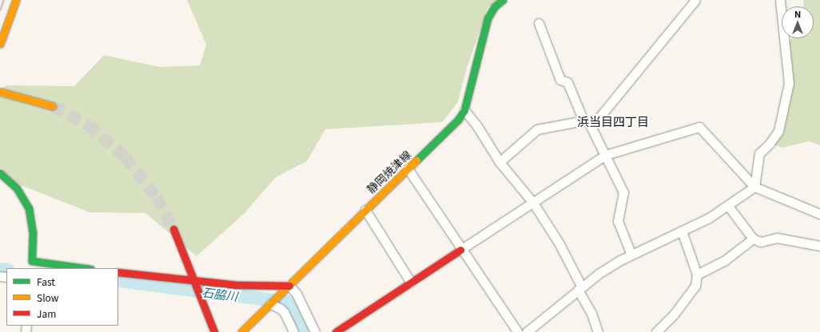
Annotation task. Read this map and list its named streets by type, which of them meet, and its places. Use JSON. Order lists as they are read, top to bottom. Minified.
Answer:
{"streets":{"street":["静岡焼津線"]},"districts":["浜当目四丁目"],"water":["石脇川"],"legend":["Fast","Slow","Jam"],"north":"top"}
